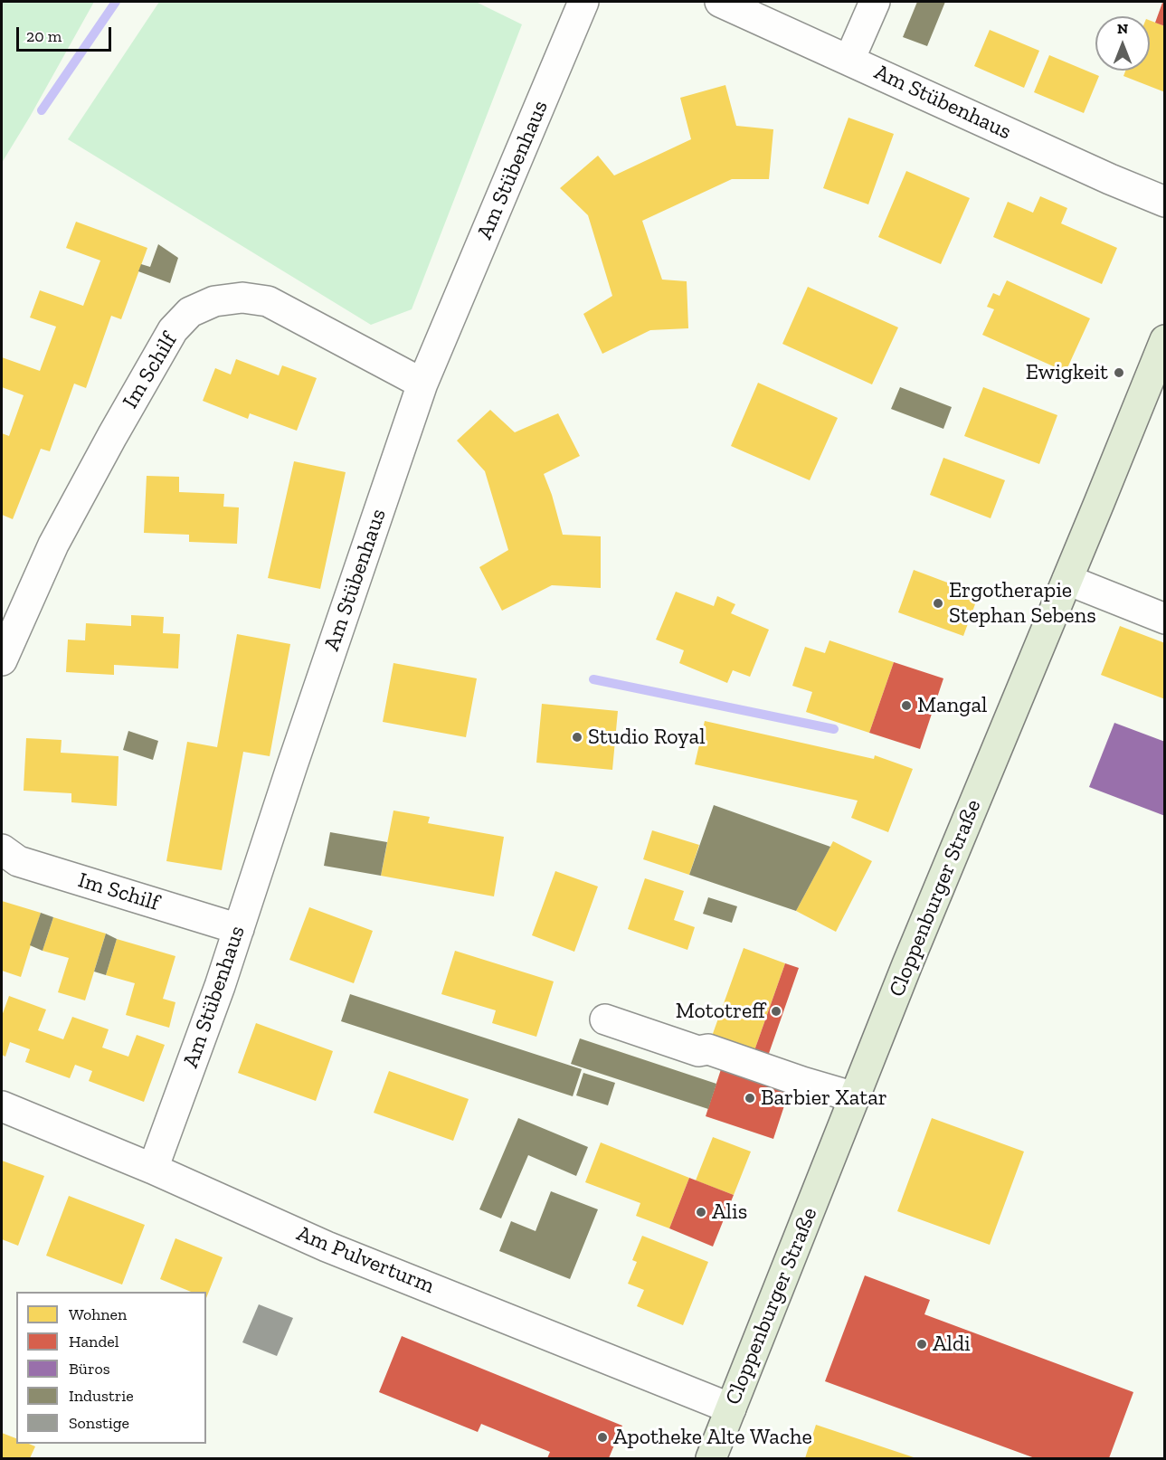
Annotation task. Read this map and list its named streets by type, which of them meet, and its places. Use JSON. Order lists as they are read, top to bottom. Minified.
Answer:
{"streets":{"main road":["Cloppenburger Straße"],"street":["Am Stübenhaus","Im Schilf","Am Pulverturm"]},"crossings":[["Am Stübenhaus","Im Schilf"],["Am Stübenhaus","Am Pulverturm"],["Cloppenburger Straße","Am Pulverturm"]],"places":["Ewigkeit","Ergotherapie Stephan Sebens","Mangal","Studio Royal","Mototreff","Barbier Xatar","Alis","Aldi","Apotheke Alte Wache"],"legend":["Wohnen","Handel","Büros","Industrie","Sonstige"],"scale_bar":"20 m","north":"top"}
